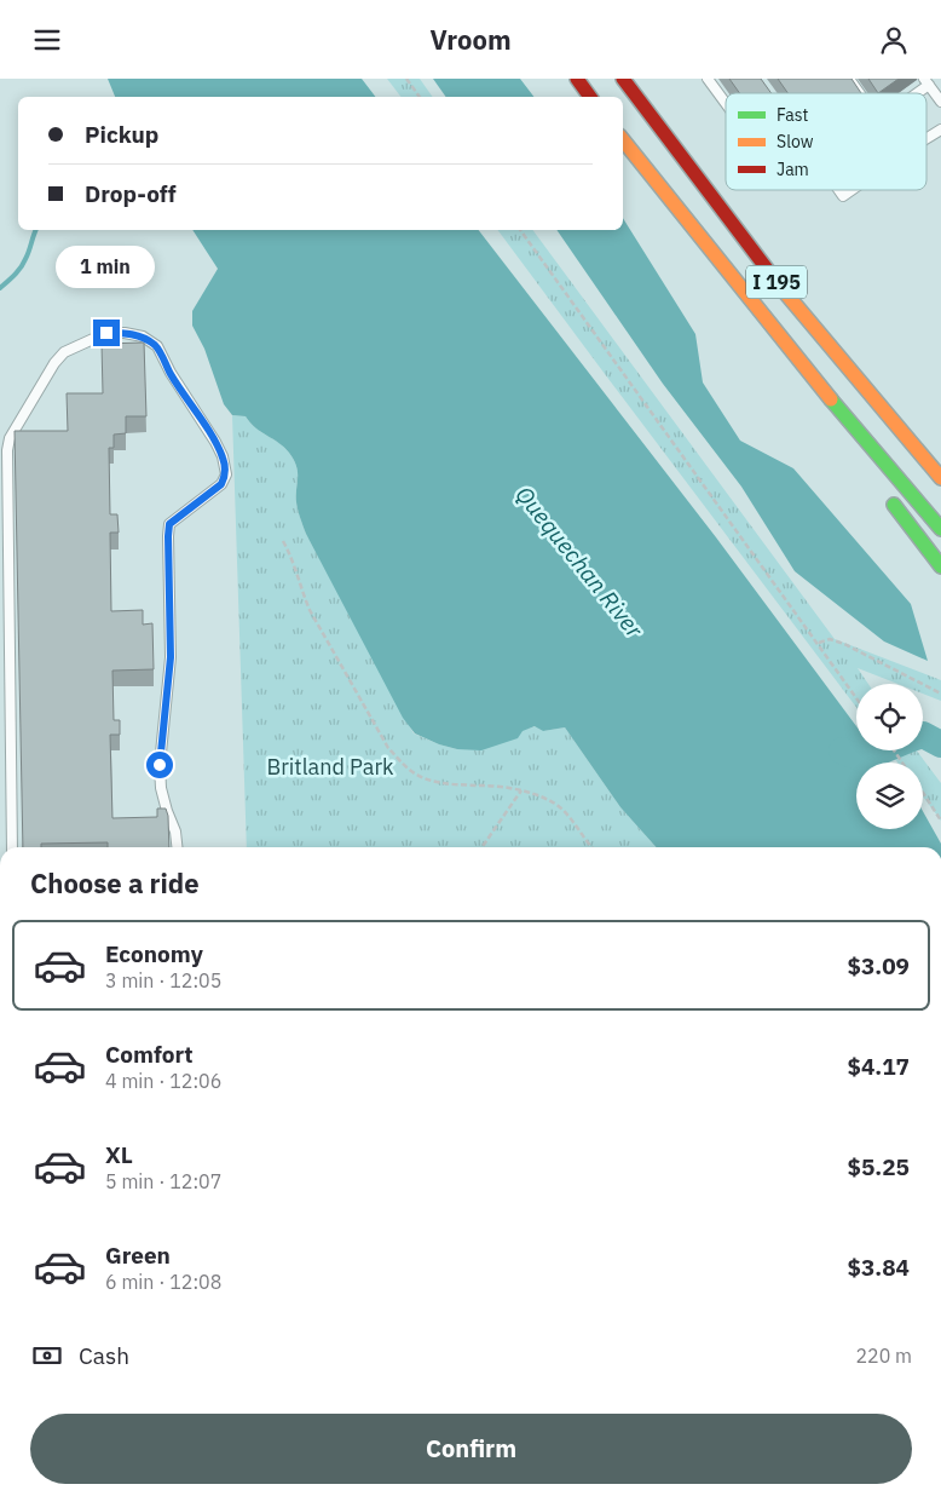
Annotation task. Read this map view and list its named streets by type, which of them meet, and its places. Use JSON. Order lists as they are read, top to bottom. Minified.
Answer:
{"streets":{"main road":["I 195"]},"water":["Quequechan River"],"parks":["Britland Park"],"legend":["Fast","Slow","Jam"],"page":{"header":"Vroom","banner":["Pickup","Drop-off"],"bubble":"1 min","heading":"Choose a ride","list":[{"name":"Economy","note":"3 min · 12:05","value":"$3.09"},{"name":"Comfort","note":"4 min · 12:06","value":"$4.17"},{"name":"XL","note":"5 min · 12:07","value":"$5.25"},{"name":"Green","note":"6 min · 12:08","value":"$3.84"}],"pay":["Cash","220 m"],"buttons":"Confirm"}}
